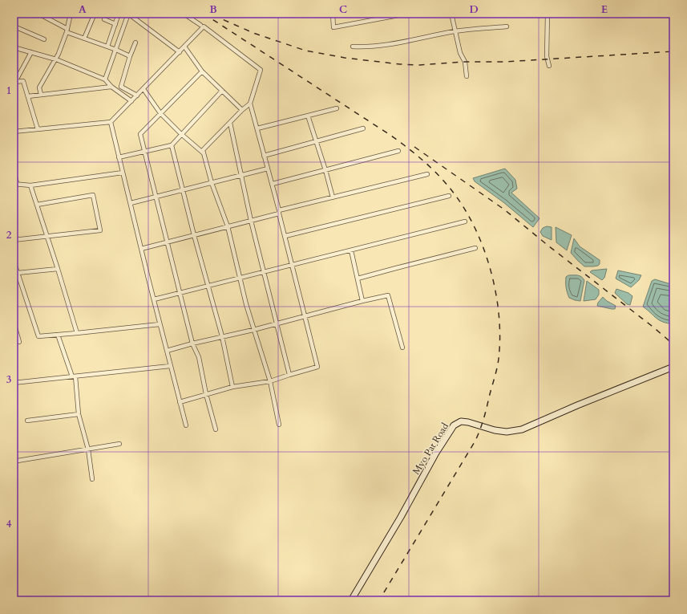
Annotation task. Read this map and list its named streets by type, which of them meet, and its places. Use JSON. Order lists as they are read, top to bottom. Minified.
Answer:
{"streets":{"main road":["Myo Pat Road"]},"grid":{"columns":["A","B","C","D","E"],"rows":["1","2","3","4"]}}
